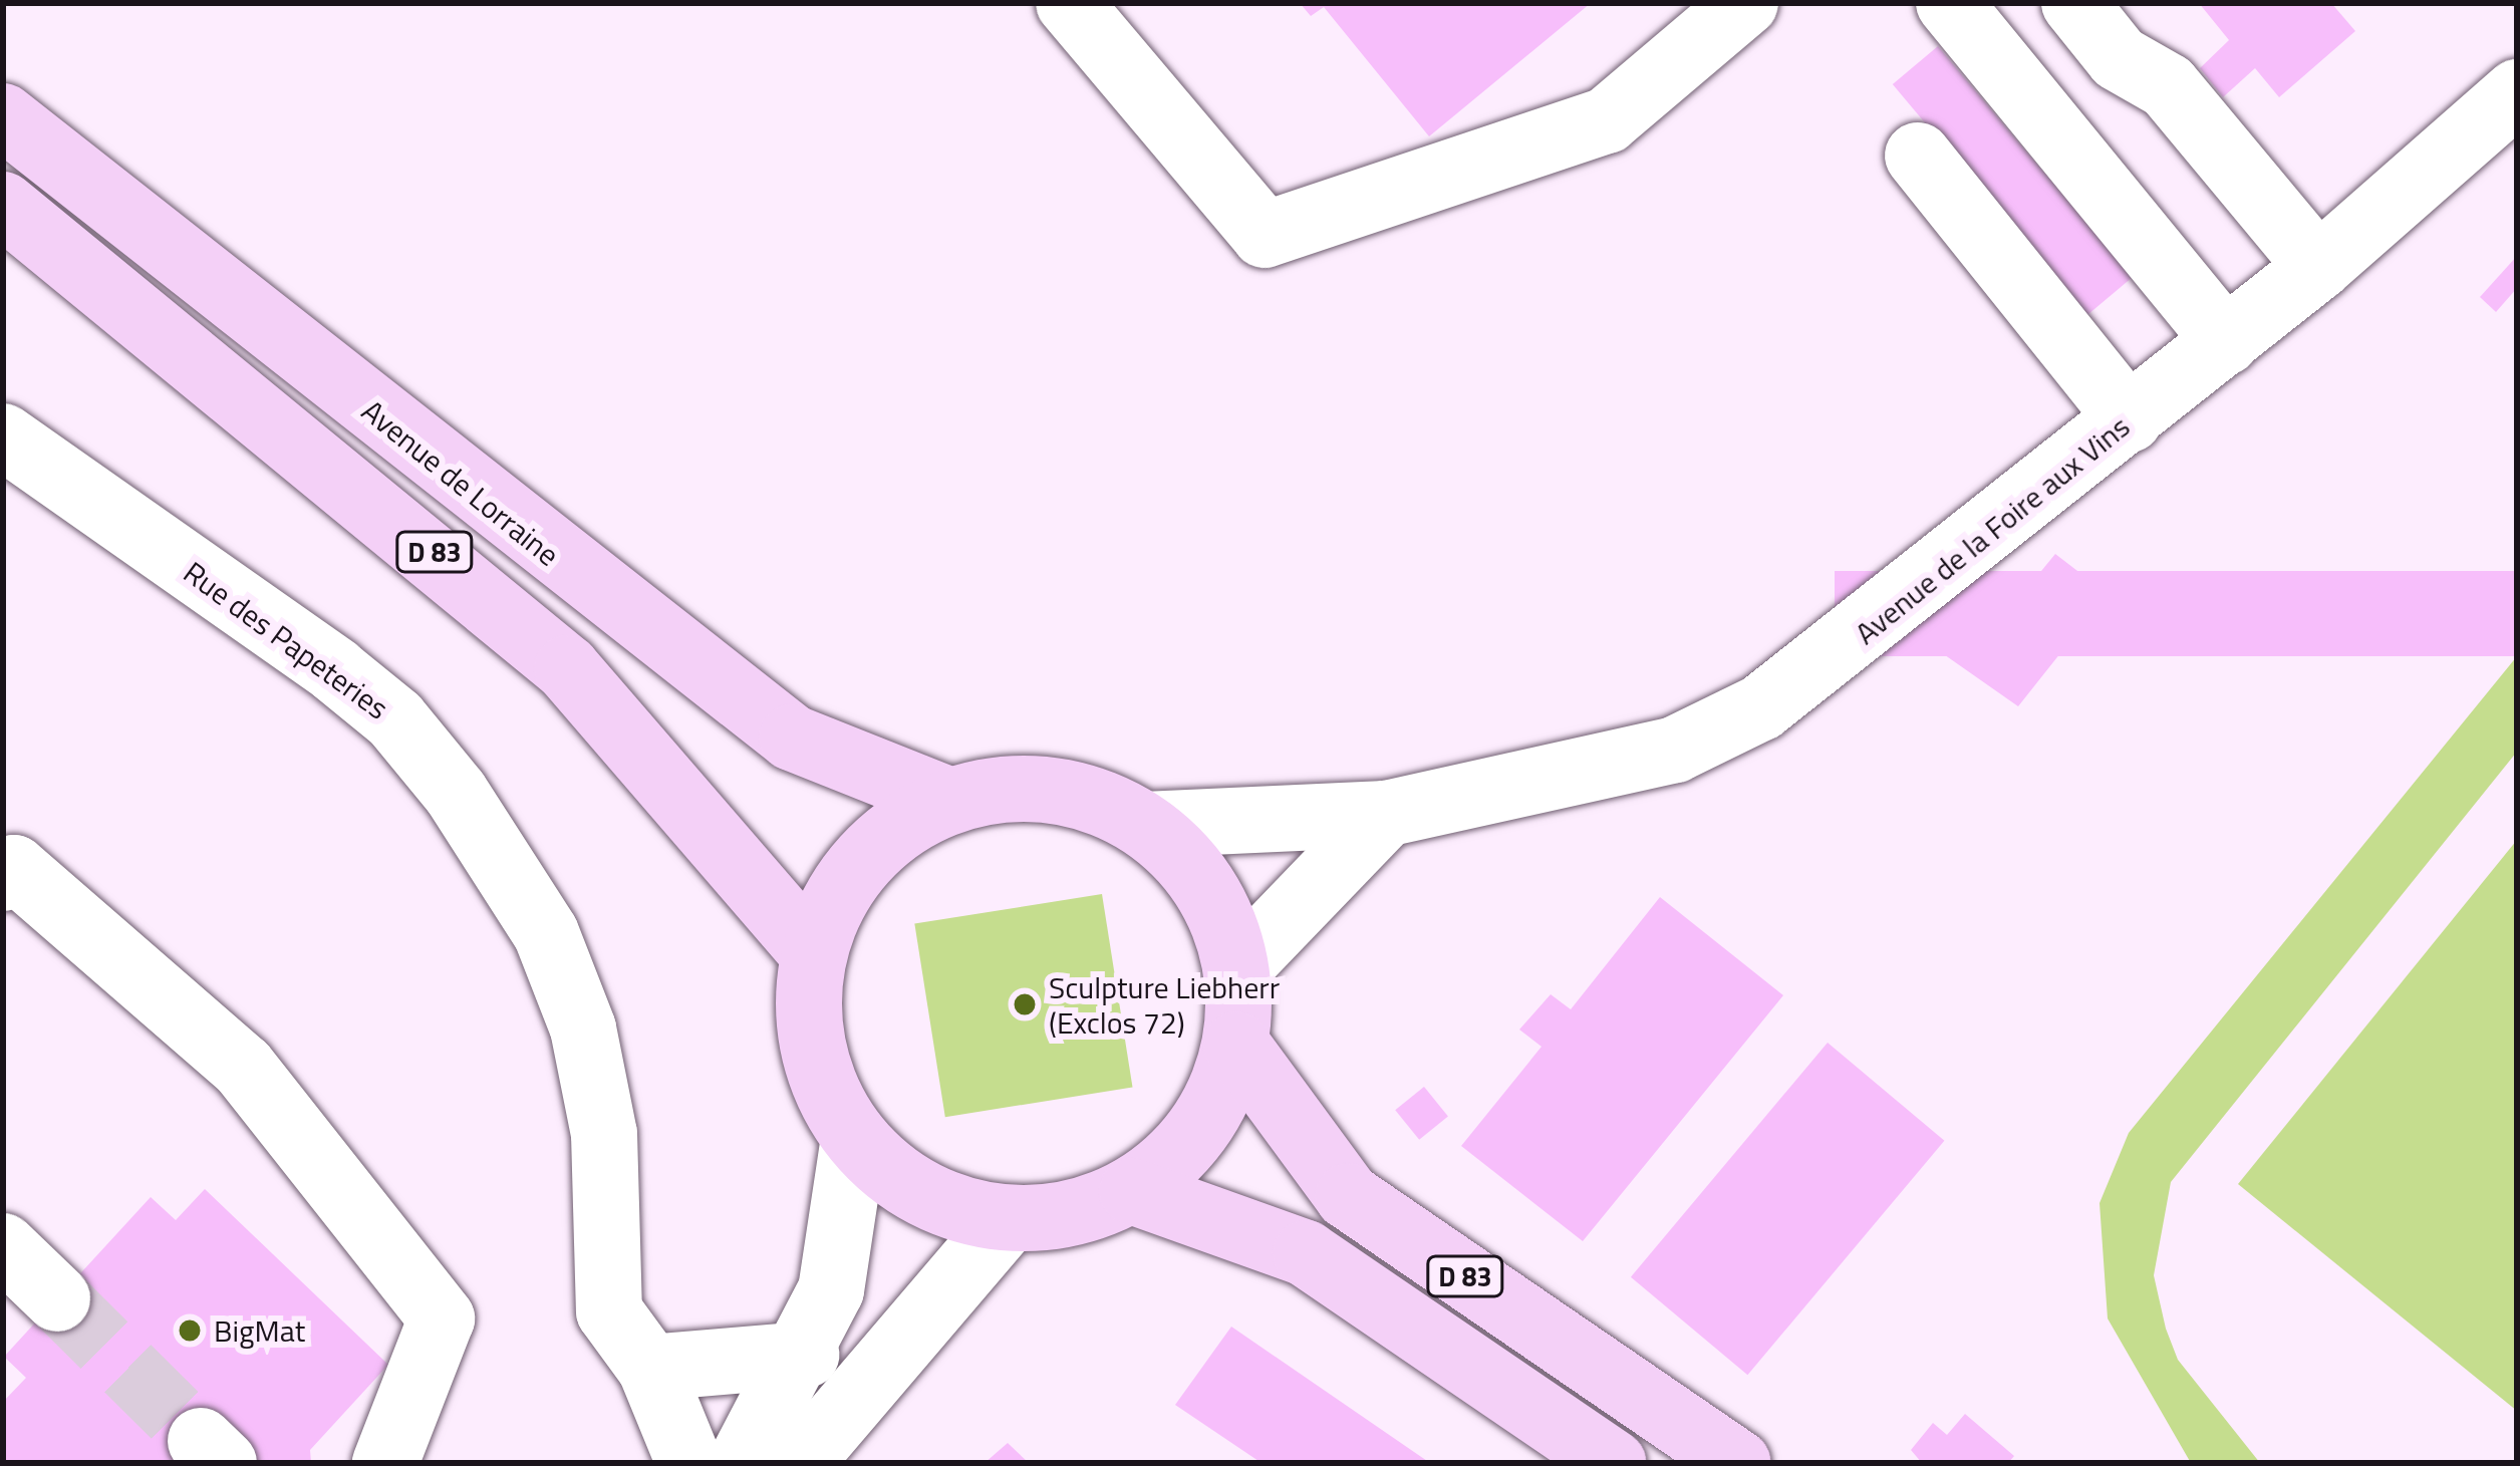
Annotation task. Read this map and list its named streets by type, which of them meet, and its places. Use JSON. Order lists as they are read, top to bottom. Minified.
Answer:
{"streets":{"main road":["Avenue de Lorraine","D 83"],"street":["Avenue de la Foire aux Vins","Rue des Papeteries"]},"crossings":[["Avenue de Lorraine","Avenue de la Foire aux Vins"],["Avenue de Lorraine","D 83"],["Avenue de la Foire aux Vins","D 83"]],"places":["Sculpture Liebherr (Exclos 72)","BigMat"]}
